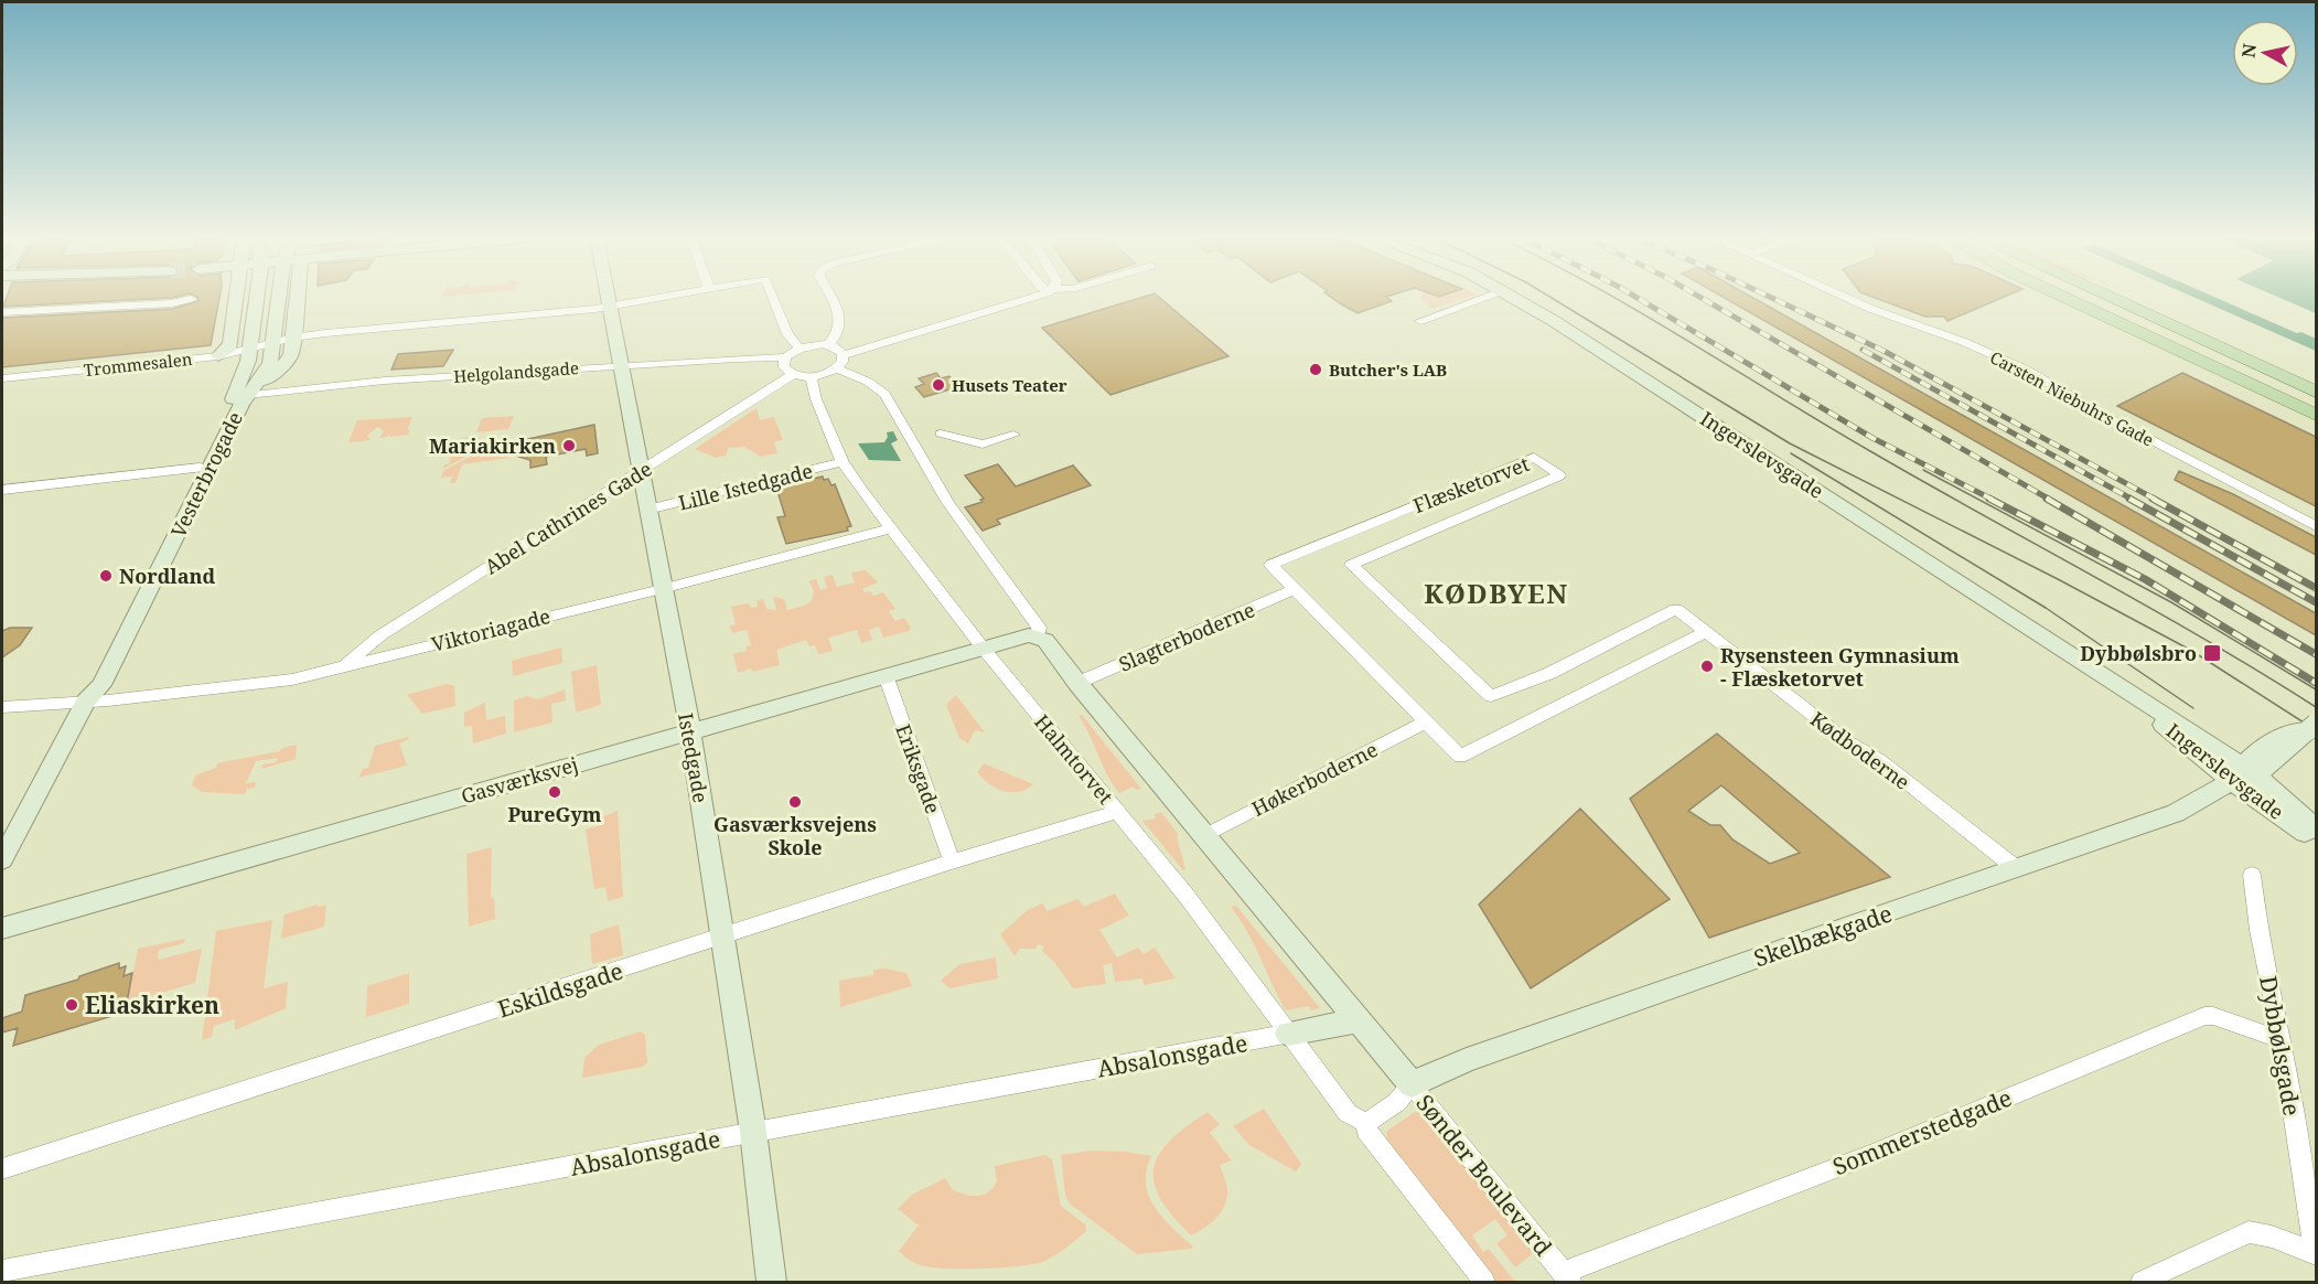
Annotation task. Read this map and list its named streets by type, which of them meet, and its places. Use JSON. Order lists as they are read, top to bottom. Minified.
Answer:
{"streets":{"street":["Trommesalen","Helgolandsgade","Carsten Niebuhrs Gade","Ingerslevsgade","Vesterbrogade","Flæsketorvet","Lille Istedgade","Abel Cathrines Gade","Viktoriagade","Slagterboderne","Kødboderne","Istedgade","Halmtorvet","Eriksgade","Høkerboderne","Gasværksvej","Skelbækgade","Eskildsgade","Dybbølsgade","Absalonsgade","Sommerstedgade","Sønder Boulevard"]},"crossings":[["Trommesalen","Vesterbrogade"],["Trommesalen","Istedgade"],["Helgolandsgade","Vesterbrogade"],["Helgolandsgade","Istedgade"],["Ingerslevsgade","Skelbækgade"],["Vesterbrogade","Viktoriagade"],["Flæsketorvet","Slagterboderne"],["Flæsketorvet","Kødboderne"],["Flæsketorvet","Høkerboderne"],["Lille Istedgade","Istedgade"],["Lille Istedgade","Halmtorvet"],["Abel Cathrines Gade","Viktoriagade"],["Abel Cathrines Gade","Istedgade"],["Viktoriagade","Istedgade"],["Viktoriagade","Halmtorvet"],["Kødboderne","Skelbækgade"],["Istedgade","Gasværksvej"],["Istedgade","Eskildsgade"],["Istedgade","Absalonsgade"],["Halmtorvet","Gasværksvej"],["Halmtorvet","Eskildsgade"],["Halmtorvet","Absalonsgade"],["Halmtorvet","Sønder Boulevard"],["Eriksgade","Gasværksvej"],["Eriksgade","Eskildsgade"],["Skelbækgade","Sønder Boulevard"],["Dybbølsgade","Sommerstedgade"],["Sommerstedgade","Sønder Boulevard"]],"districts":["KØDBYEN"],"places":{"other":["Butcher's LAB","Husets Teater","Mariakirken","Nordland","Rysensteen Gymnasium - Flæsketorvet","PureGym","Gasværksvejens Skole","Eliaskirken"],"transit":["Dybbølsbro"]},"north":"left"}
